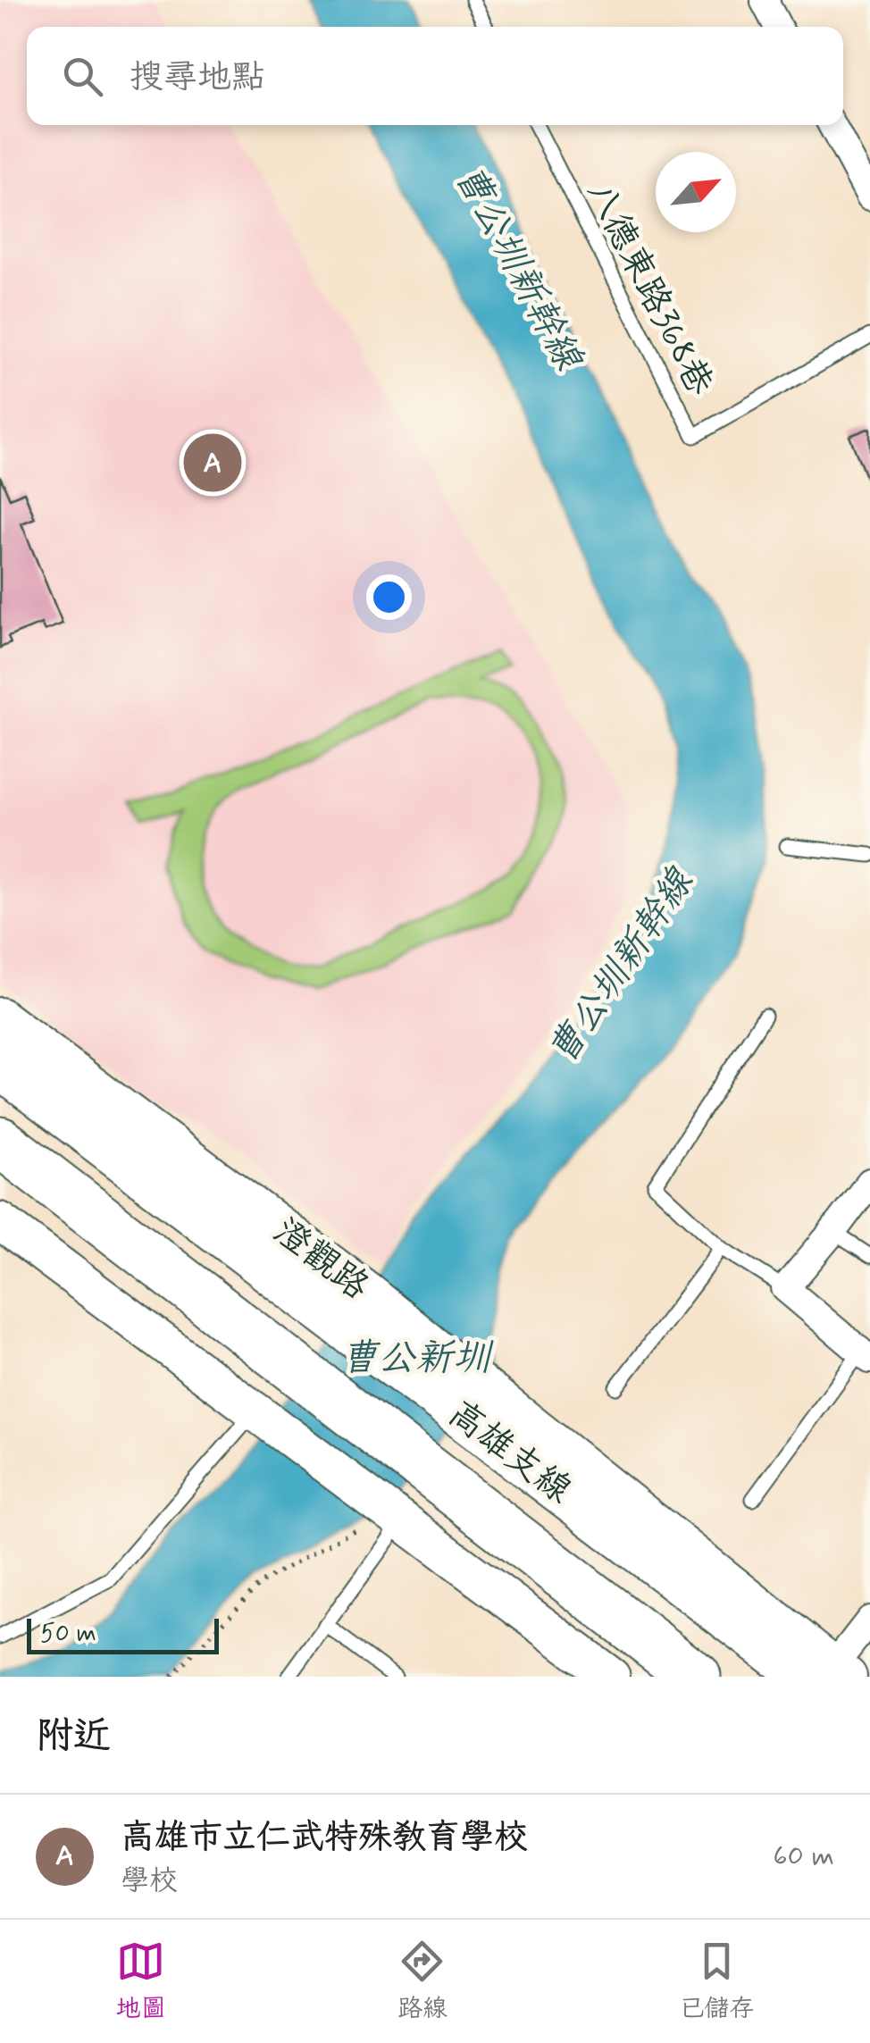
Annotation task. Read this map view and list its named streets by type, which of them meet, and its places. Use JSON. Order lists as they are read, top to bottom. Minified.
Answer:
{"streets":{"highway":["高雄支線"],"street":["澄觀路"],"lane":["八德東路368巷"]},"crossings":[["澄觀路","高雄支線"]],"water":["曹公圳新幹線","曹公新圳"],"scale_bar":"50 m","north":"top right","page":{"search":"搜尋地點","pins":"A","scale":"50 m","heading":"附近","list":[{"mark":"A","name":"高雄市立仁武特殊教育學校","note":"學校","value":"60 m"}],"nav":["地圖","路線","已儲存"]}}
